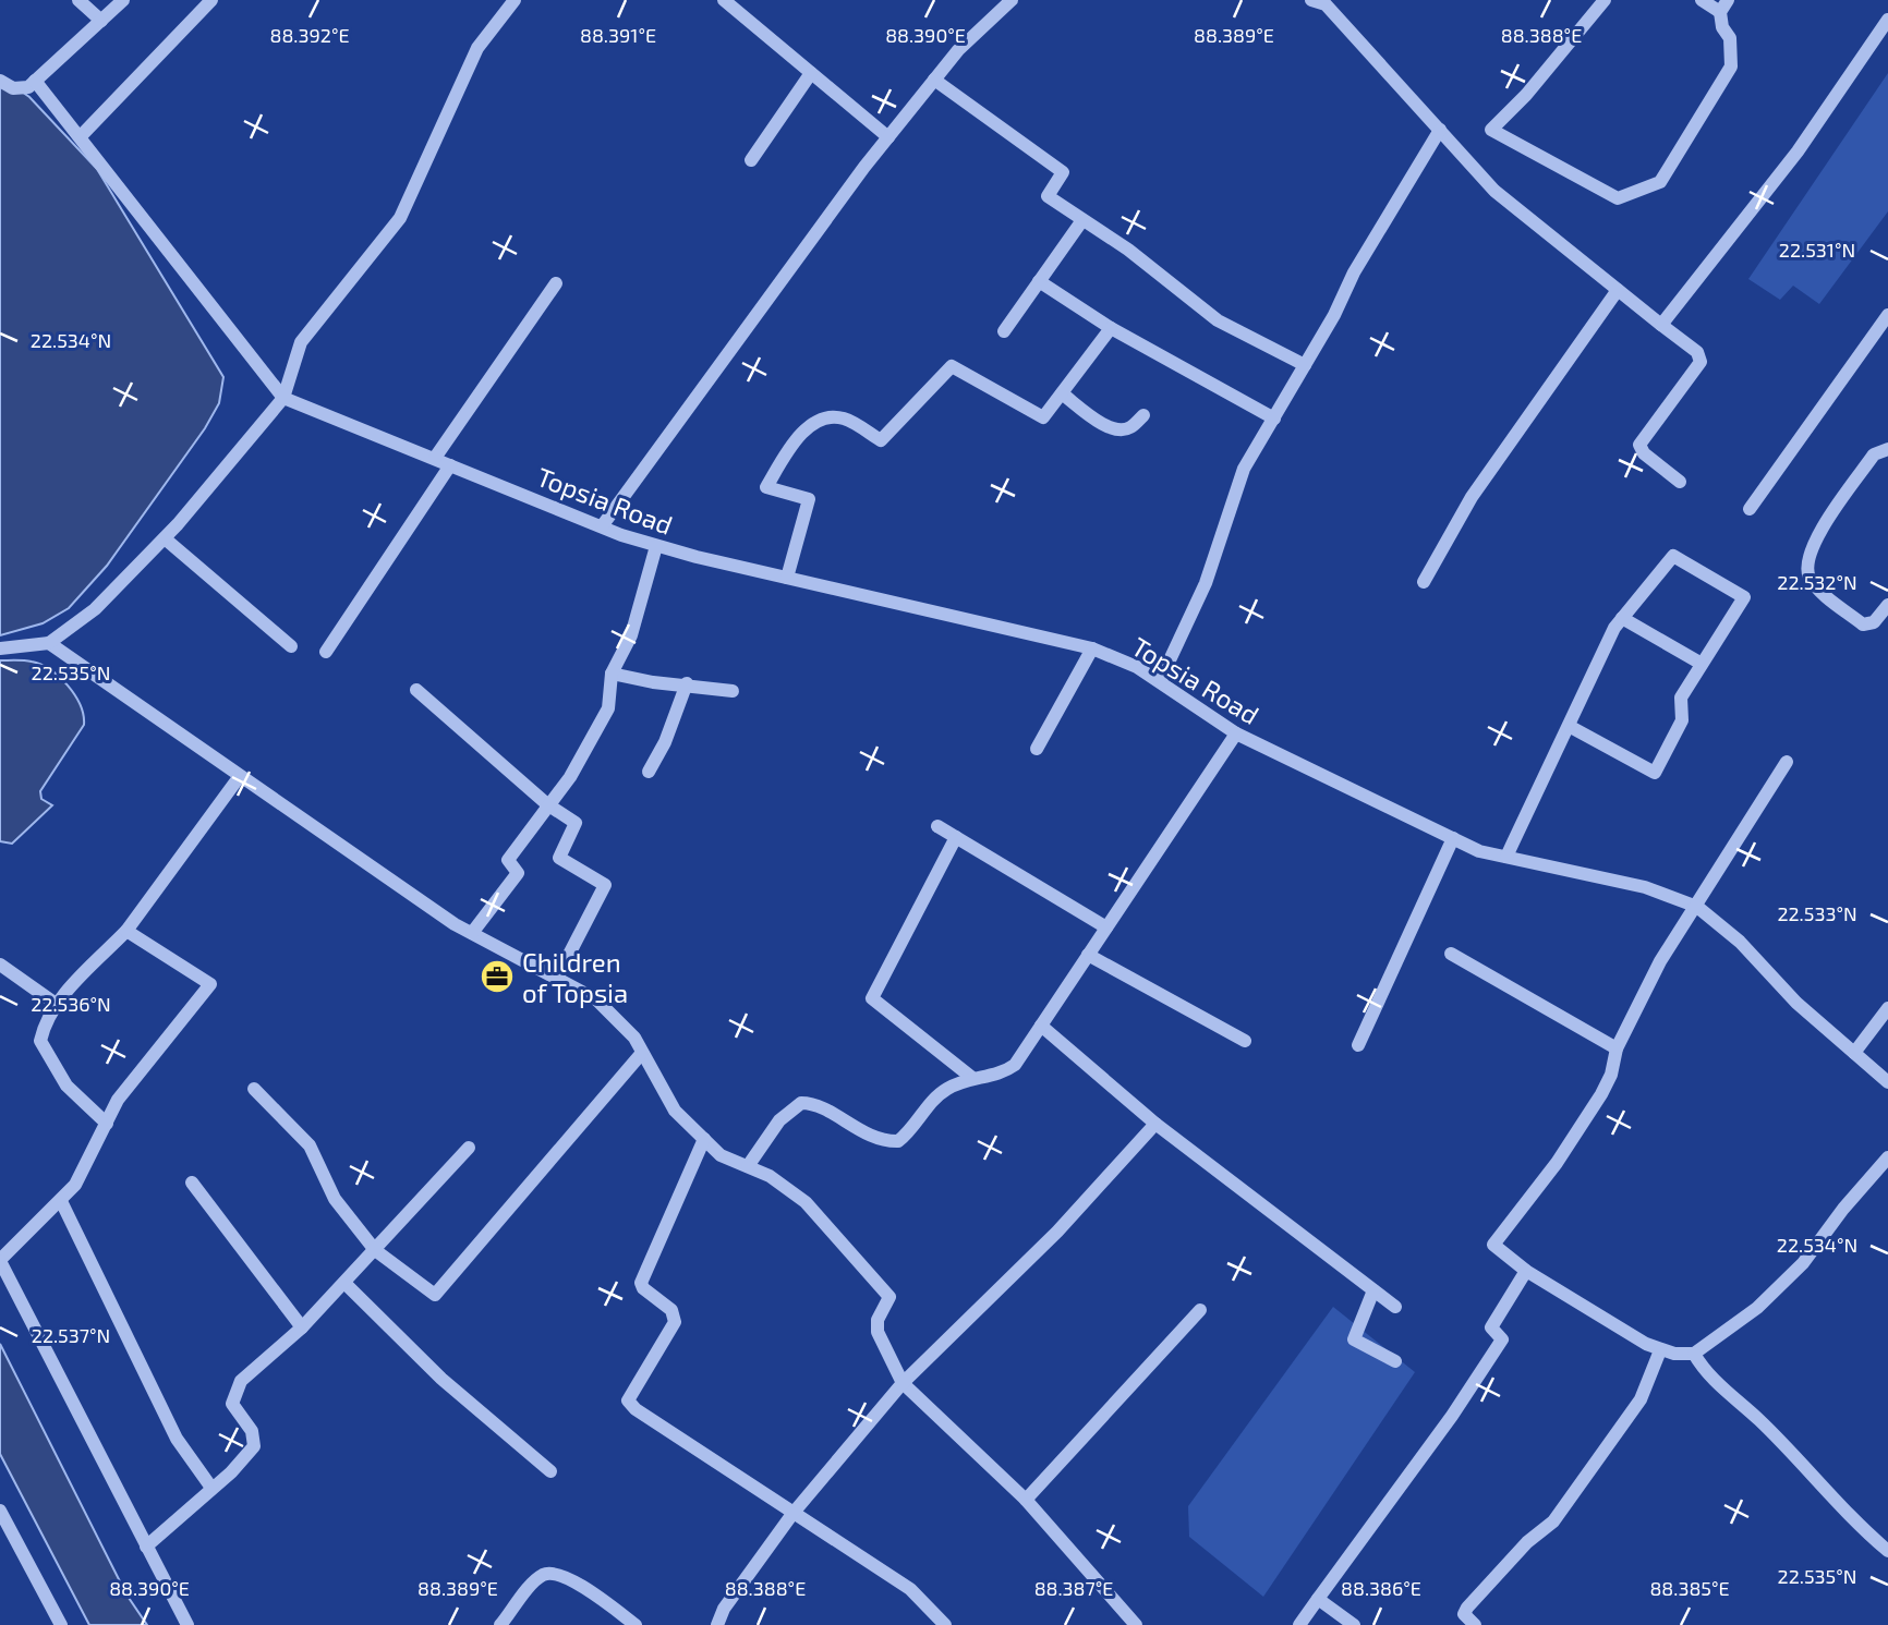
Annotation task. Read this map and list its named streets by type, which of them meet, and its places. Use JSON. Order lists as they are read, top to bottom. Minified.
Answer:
{"streets":{"street":["Topsia Road"]},"places":{"office":["Children of Topsia"]},"coordinates":["88.392°E","88.391°E","88.390°E","88.389°E","88.388°E","22.531°N","22.534°N","22.532°N","22.535°N","22.533°N","22.536°N","22.537°N","88.387°E","88.386°E","88.385°E"]}
